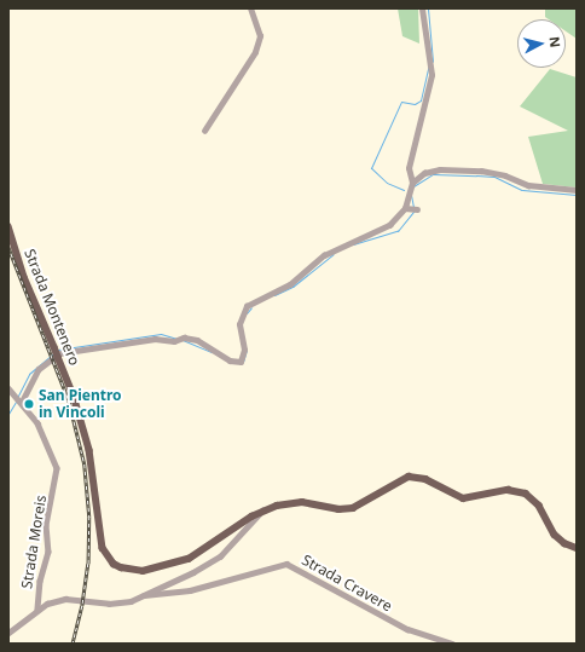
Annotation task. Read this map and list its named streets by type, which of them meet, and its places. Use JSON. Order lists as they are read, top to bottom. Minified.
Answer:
{"streets":{"main road":["Strada Montenero"],"street":["Strada Moreis","Strada Cravere"]},"crossings":[["Strada Montenero","Strada Cravere"],["Strada Moreis","Strada Cravere"]],"places":["San Pientro in Vincoli"],"north":"right"}
